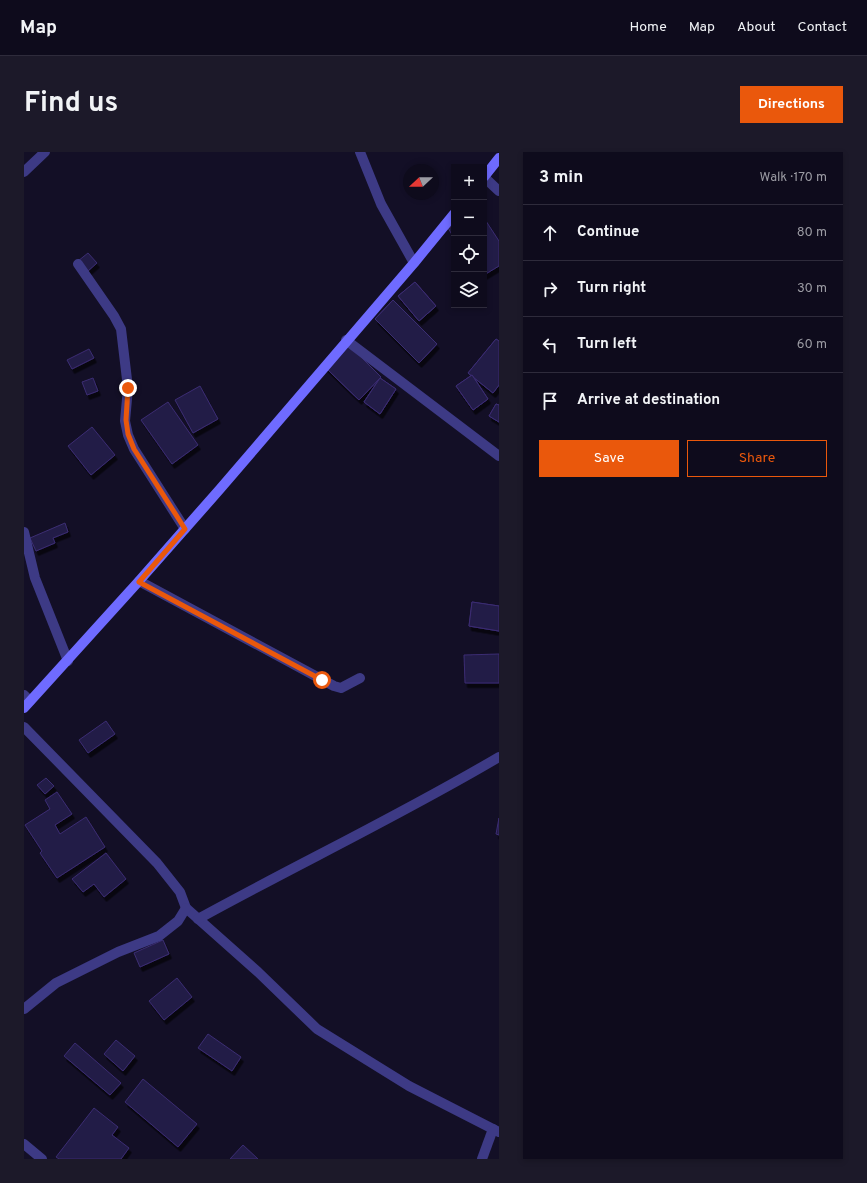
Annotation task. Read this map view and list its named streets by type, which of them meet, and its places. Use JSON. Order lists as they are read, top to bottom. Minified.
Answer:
{"north":"left","page":{"header":"Map","nav":["Home","Map","About","Contact"],"title":"Find us","buttons":["Directions",["Save","Share"]],"heading":["3 min","Walk · 170 m"],"map_buttons":["+","−"],"list":[["Continue","80 m"],["Turn right","30 m"],["Turn left","60 m"],"Arrive at destination"]}}
